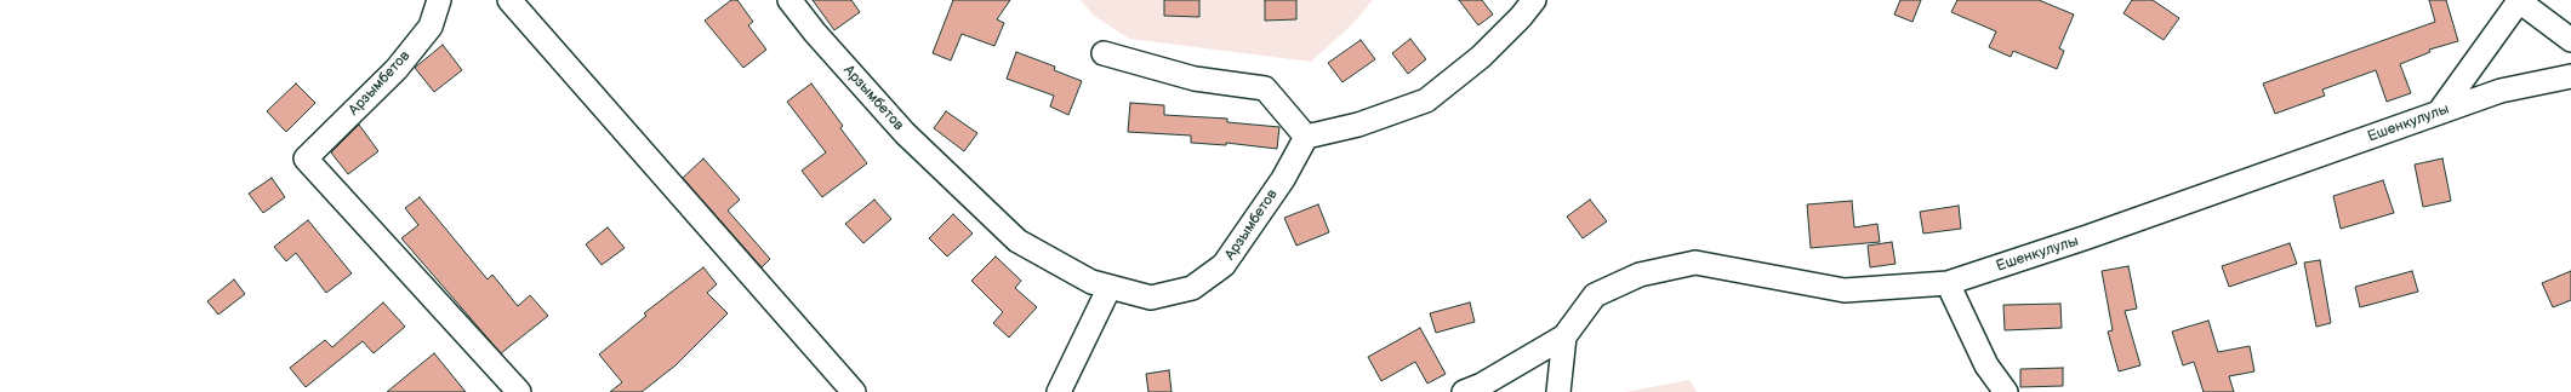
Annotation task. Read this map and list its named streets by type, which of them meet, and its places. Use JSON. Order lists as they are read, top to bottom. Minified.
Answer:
{"streets":{"street":["Арзымбетов","Ешенкулулы"]}}
